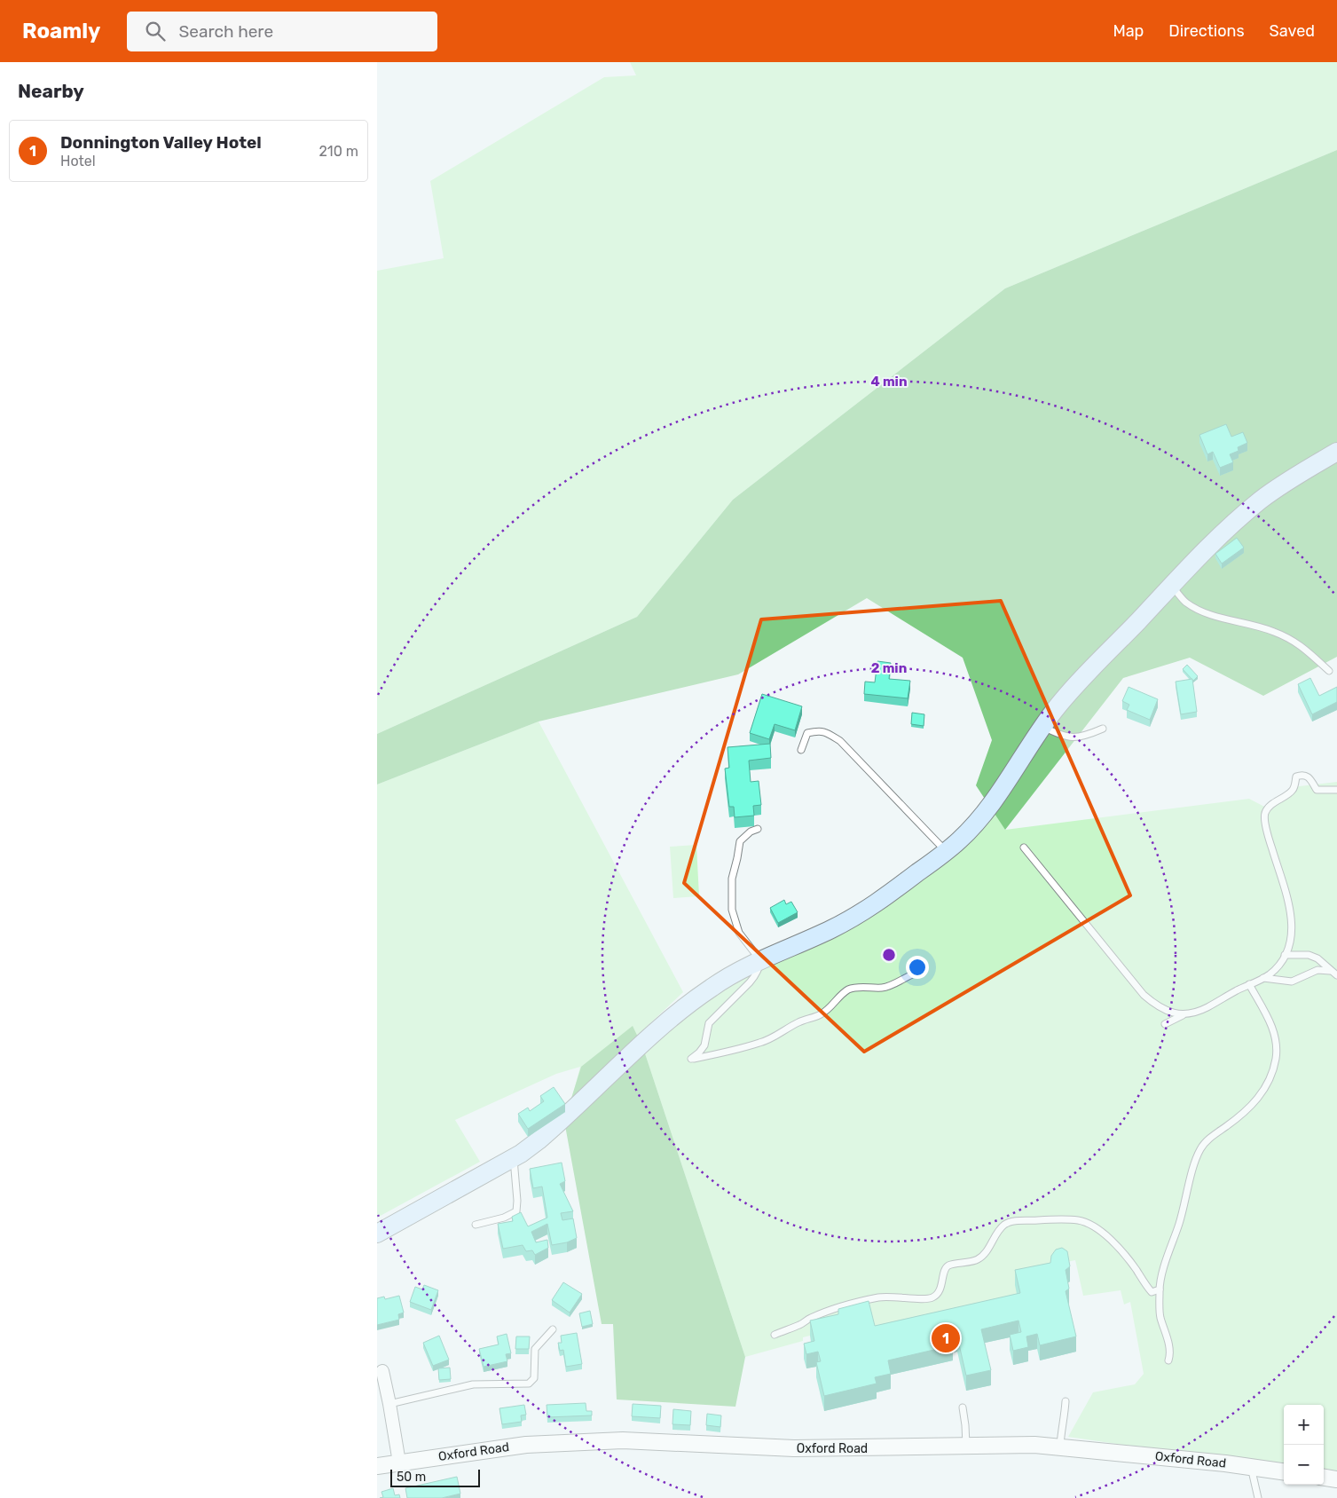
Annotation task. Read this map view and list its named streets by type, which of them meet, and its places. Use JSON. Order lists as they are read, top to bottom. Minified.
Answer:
{"streets":{"street":["Oxford Road"]},"scale_bar":"50 m","page":{"header":"Roamly","search":"Search here","nav":["Map","Directions","Saved"],"heading":"Nearby","list":[{"mark":"1","name":"Donnington Valley Hotel","note":"Hotel","value":"210 m"}],"pins":"1","map_buttons":["+","−"],"scale":"50 m"},"rings":["4 min","2 min"]}
